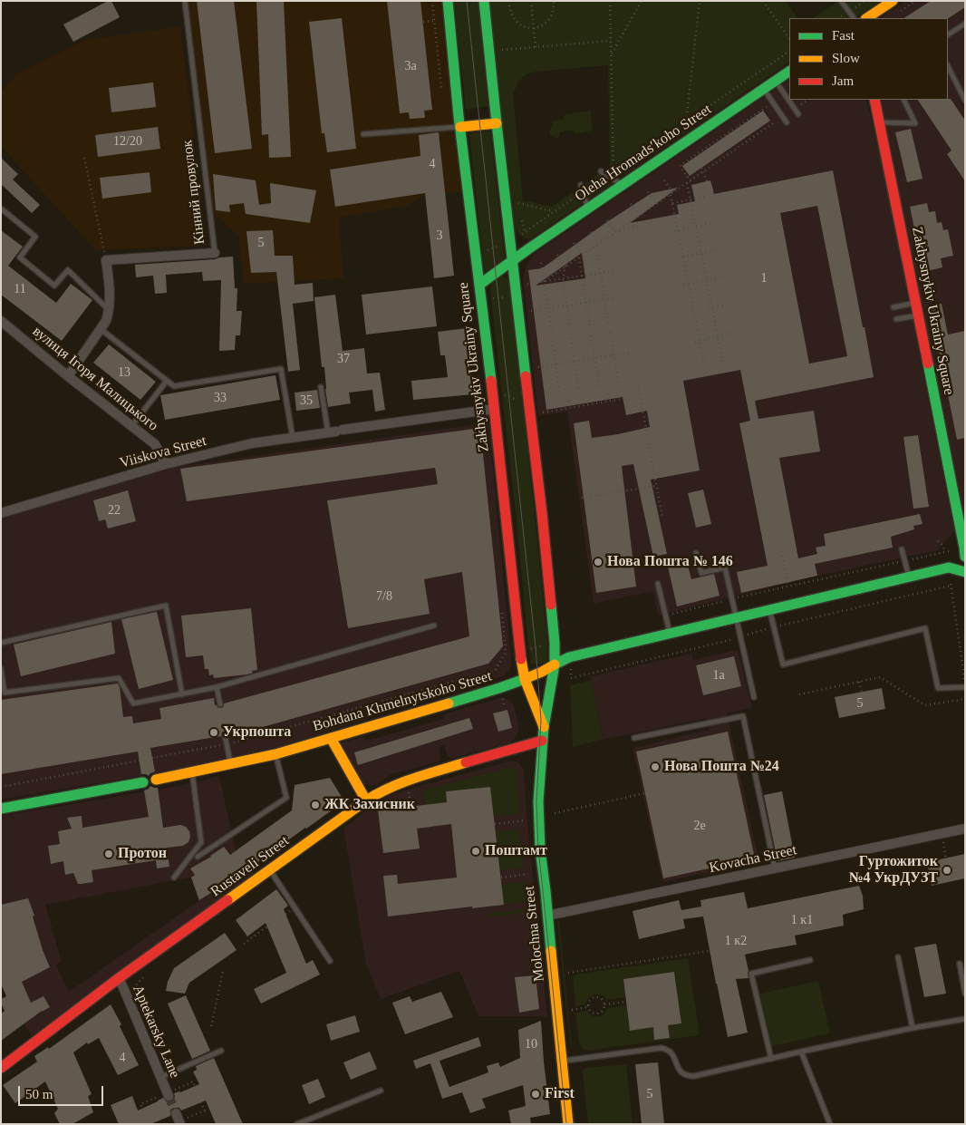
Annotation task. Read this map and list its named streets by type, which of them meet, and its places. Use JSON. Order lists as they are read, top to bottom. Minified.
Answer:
{"streets":{"main road":["Oleha Hromadsʹkoho Street","Zakhysnykiv Ukrainy Square","Bohdana Khmelnytskoho Street","Rustaveli Street","Molochna Street"],"street":["Кінний провулок","вулиця Ігоря Малицького","Viiskova Street","Kovacha Street","Aptekarsky Lane"]},"crossings":[["Oleha Hromadsʹkoho Street","Zakhysnykiv Ukrainy Square"],["Zakhysnykiv Ukrainy Square","Viiskova Street"],["Zakhysnykiv Ukrainy Square","Bohdana Khmelnytskoho Street"],["Zakhysnykiv Ukrainy Square","Rustaveli Street"],["Zakhysnykiv Ukrainy Square","Molochna Street"],["вулиця Ігоря Малицького","Viiskova Street"],["Kovacha Street","Molochna Street"],["Rustaveli Street","Molochna Street"],["Rustaveli Street","Aptekarsky Lane"]],"places":["Нова Пошта № 146","Укрпошта","Нова Пошта №24","ЖК Захисник","Поштамт","Протон","Гуртожиток №4 УкрДУЗТ","First"],"house_numbers":["3а","12/20","4","3","5","1","11","37","13","33","35","22","7/8","1а","5","2е","1 к1","1 к2","10","4","5"],"legend":["Fast","Slow","Jam"],"scale_bar":"50 m"}
